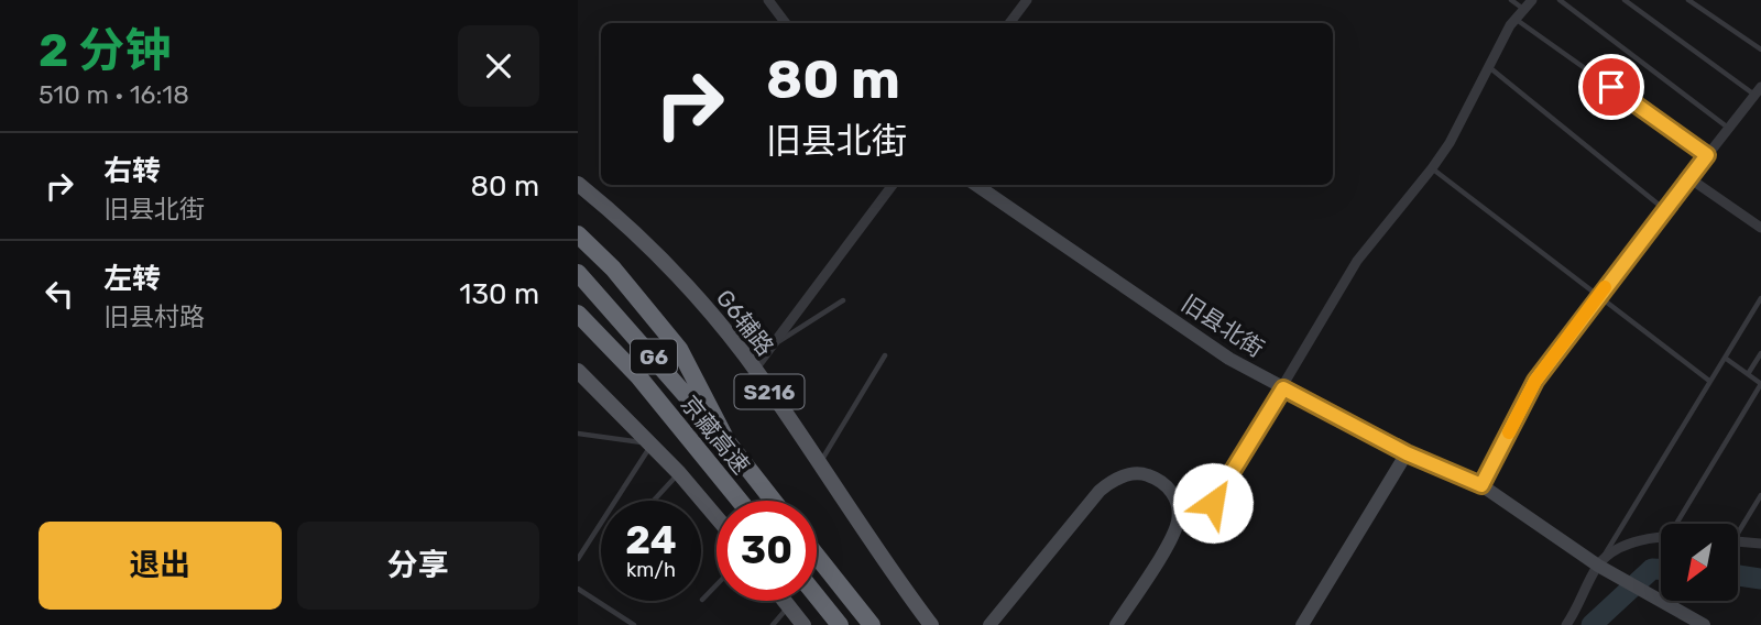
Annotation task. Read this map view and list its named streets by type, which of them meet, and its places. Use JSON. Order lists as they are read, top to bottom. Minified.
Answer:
{"streets":{"highway":["G6","京藏高速"],"main road":["G6辅路","S216"],"street":["旧县北街"]},"north":"bottom left","page":{"heading":["2 分钟","510 m · 16:18"],"turn":["80 m","旧县北街"],"list":[{"name":"右转","note":"旧县北街","value":"80 m"},{"name":"左转","note":"旧县村路","value":"130 m"}],"speed":"24 km/h","limit":"30","buttons":["退出","分享"]}}
